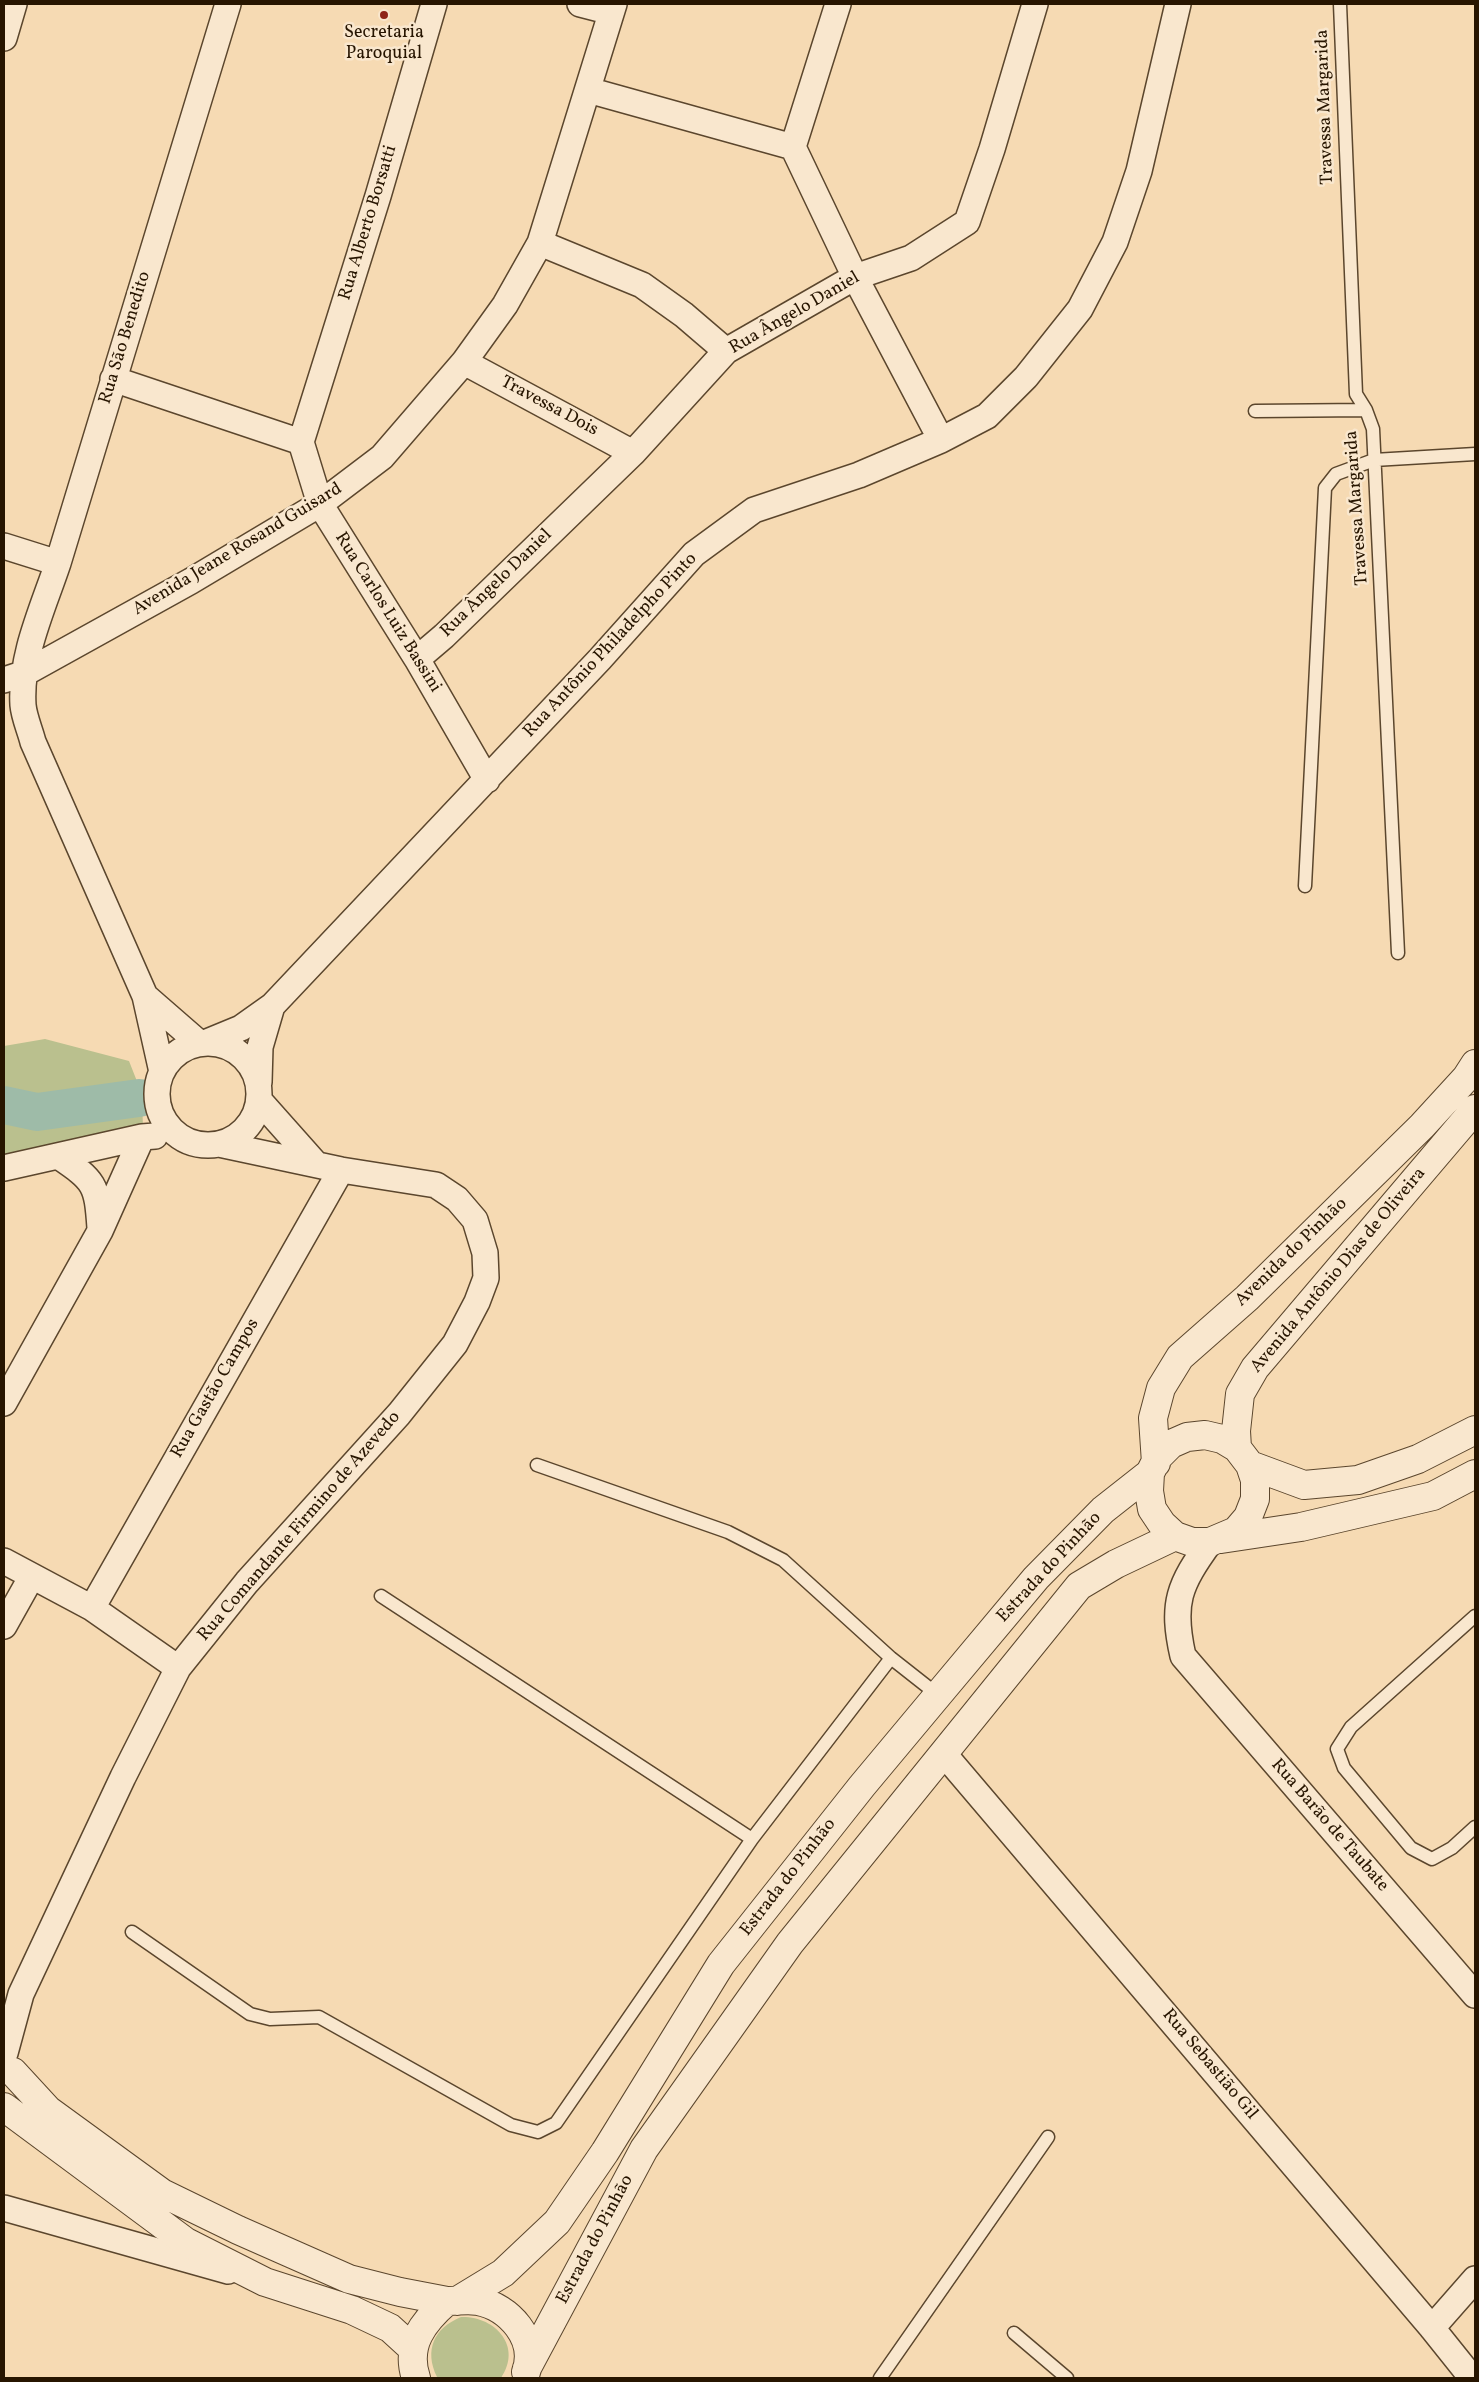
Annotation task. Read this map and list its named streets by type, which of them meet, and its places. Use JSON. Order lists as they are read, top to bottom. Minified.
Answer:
{"streets":{"street":["Rua Alberto Borsatti","Rua Ângelo Daniel","Rua São Benedito","Travessa Dois","Avenida Jeane Rosand Guisard","Rua Carlos Luiz Bassini","Rua Antônio Philadelpho Pinto","Avenida do Pinhão","Avenida Antônio Dias de Oliveira","Rua Gastão Campos","Rua Comandante Firmino de Azevedo","Estrada do Pinhão","Rua Barão de Taubate","Rua Sebastião Gil"],"lane":["Travessa Margarida"]},"crossings":[["Rua Alberto Borsatti","Rua Carlos Luiz Bassini"],["Rua Ângelo Daniel","Travessa Dois"],["Rua Ângelo Daniel","Rua Carlos Luiz Bassini"],["Rua São Benedito","Avenida Jeane Rosand Guisard"],["Rua São Benedito","Rua Antônio Philadelpho Pinto"],["Rua São Benedito","Rua Comandante Firmino de Azevedo"],["Travessa Dois","Avenida Jeane Rosand Guisard"],["Avenida Jeane Rosand Guisard","Rua Carlos Luiz Bassini"],["Rua Carlos Luiz Bassini","Rua Antônio Philadelpho Pinto"],["Rua Antônio Philadelpho Pinto","Rua Comandante Firmino de Azevedo"],["Avenida do Pinhão","Avenida Antônio Dias de Oliveira"],["Avenida do Pinhão","Estrada do Pinhão"],["Avenida do Pinhão","Rua Barão de Taubate"],["Avenida Antônio Dias de Oliveira","Estrada do Pinhão"],["Avenida Antônio Dias de Oliveira","Rua Barão de Taubate"],["Rua Gastão Campos","Rua Comandante Firmino de Azevedo"],["Estrada do Pinhão","Rua Barão de Taubate"],["Estrada do Pinhão","Rua Sebastião Gil"]],"places":["Secretaria Paroquial"]}
